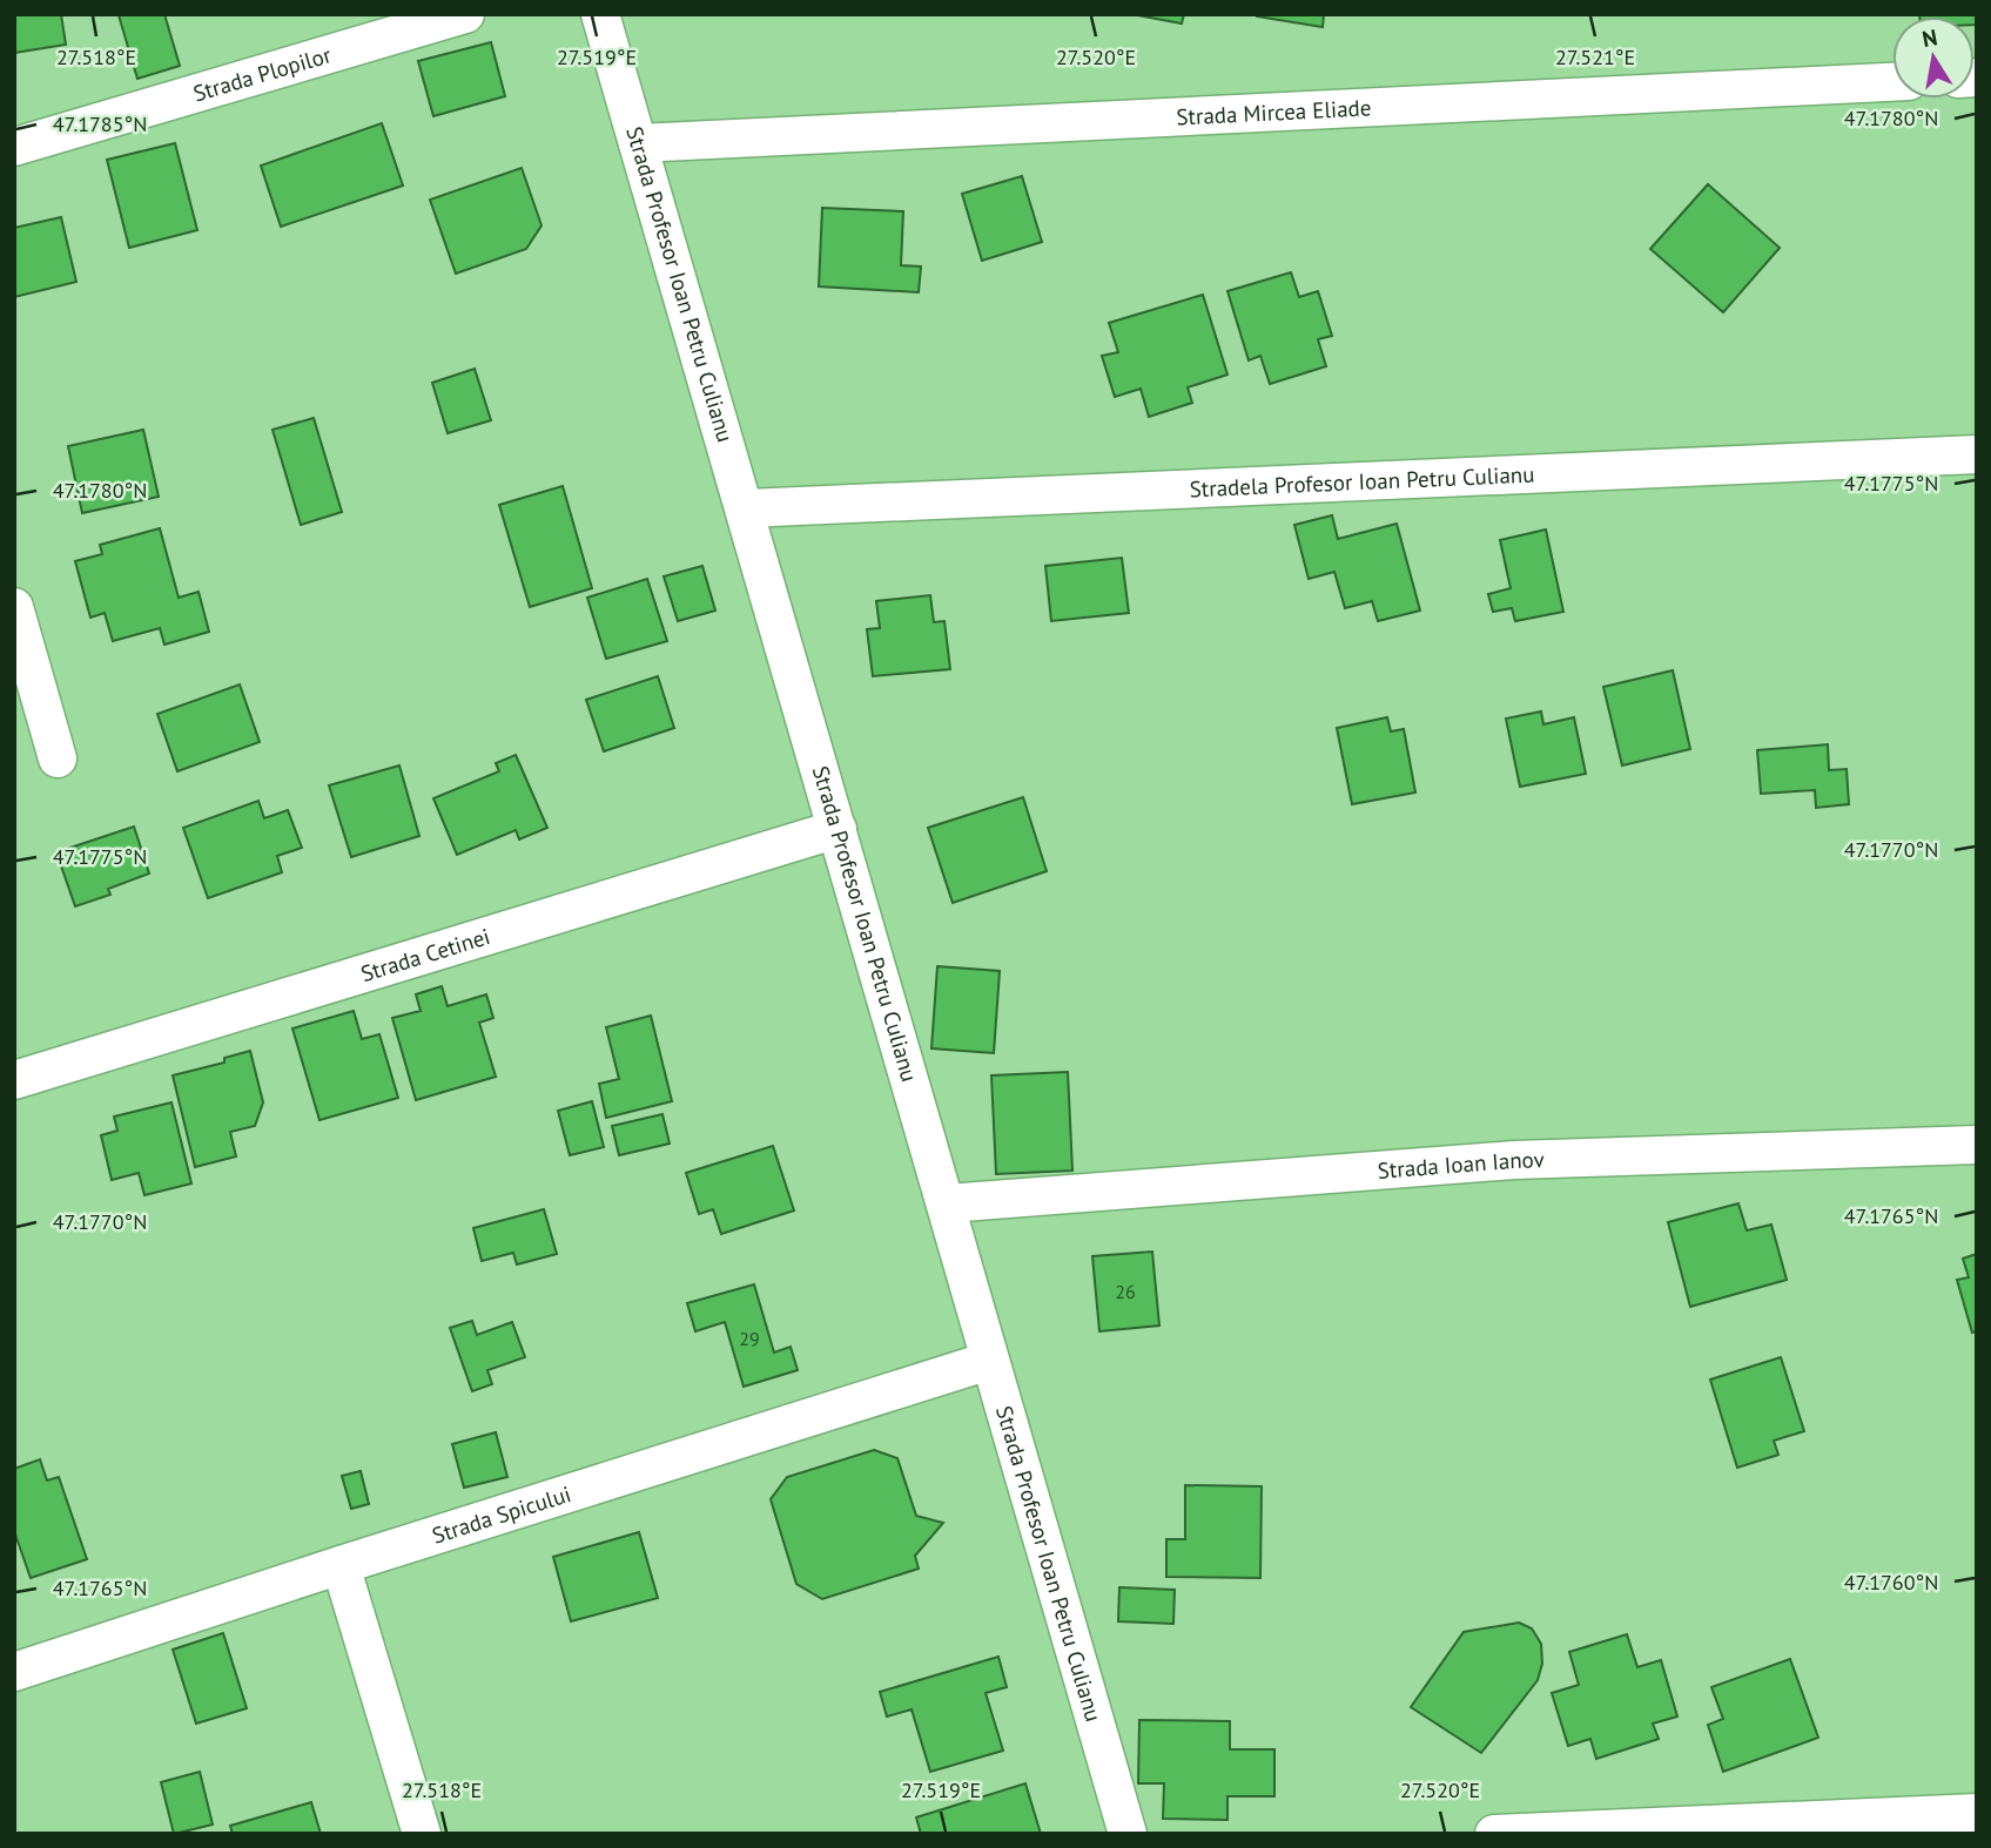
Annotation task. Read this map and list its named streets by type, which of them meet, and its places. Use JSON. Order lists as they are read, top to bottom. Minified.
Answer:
{"streets":{"street":["Strada Plopilor","Strada Mircea Eliade","Strada Profesor Ioan Petru Culianu","Stradela Profesor Ioan Petru Culianu","Strada Cetinei","Strada Ioan Ianov","Strada Spicului"]},"crossings":[["Strada Mircea Eliade","Strada Profesor Ioan Petru Culianu"],["Strada Profesor Ioan Petru Culianu","Stradela Profesor Ioan Petru Culianu"],["Strada Profesor Ioan Petru Culianu","Strada Cetinei"],["Strada Profesor Ioan Petru Culianu","Strada Ioan Ianov"],["Strada Profesor Ioan Petru Culianu","Strada Spicului"]],"house_numbers":["26","29"],"north":"top","coordinates":["27.518°E","27.519°E","27.520°E","27.521°E","47.1780°N","47.1785°N","47.1775°N","47.1770°N","47.1765°N","47.1760°N"]}
